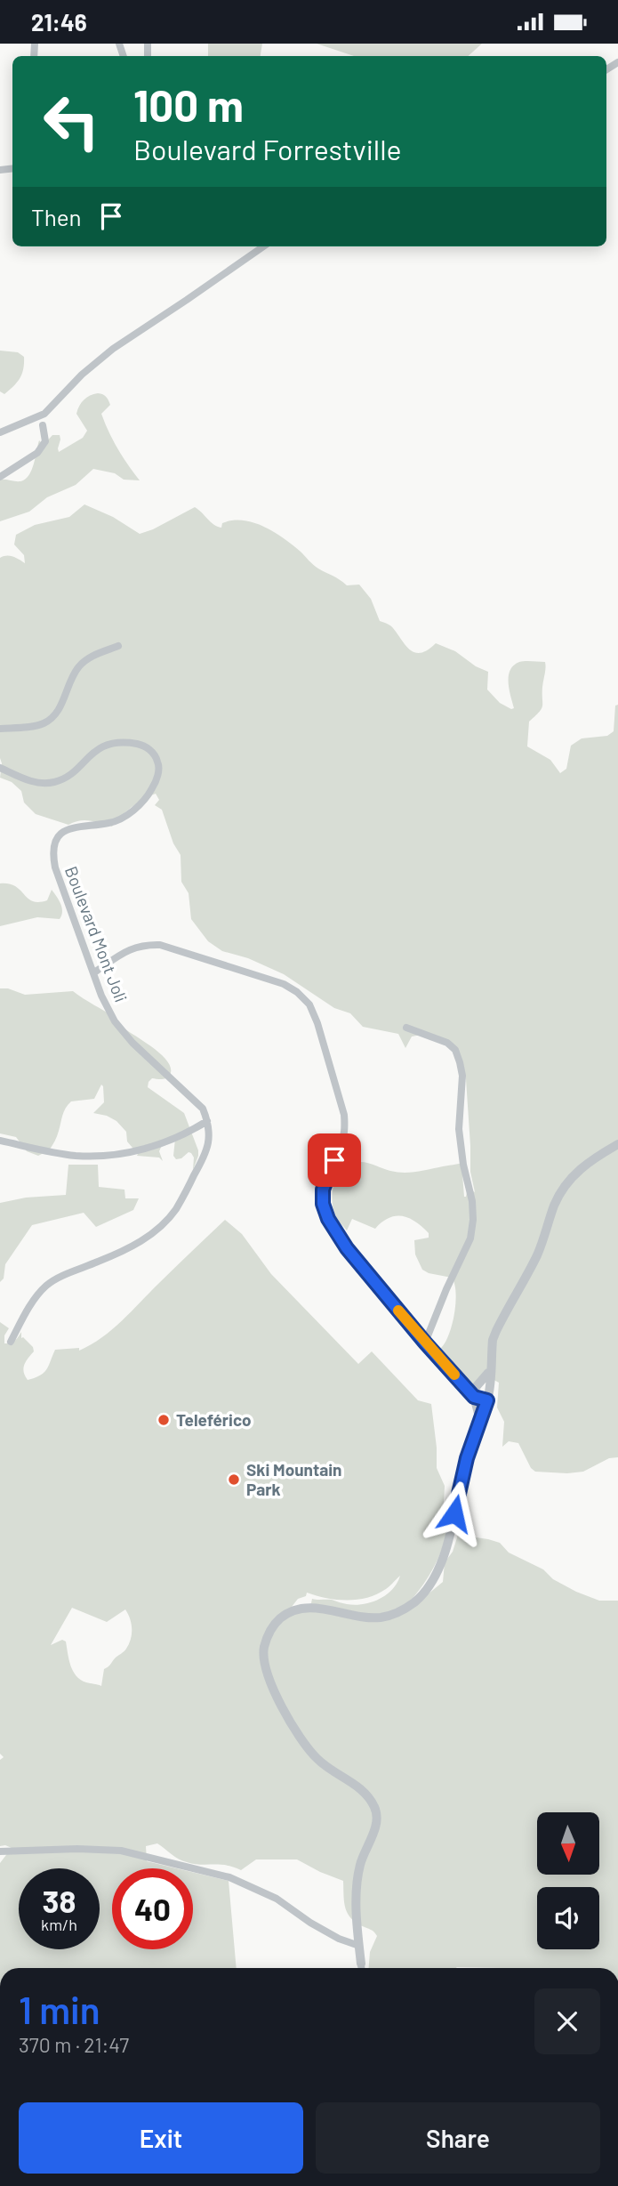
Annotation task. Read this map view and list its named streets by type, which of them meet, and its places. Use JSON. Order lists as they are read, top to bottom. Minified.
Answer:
{"streets":{"street":["Boulevard Mont Joli"]},"places":["Teleférico","Ski Mountain Park"],"north":"bottom","page":{"status":"21:46","turn":["100 m","Boulevard Forrestville"],"then":"Then","speed":"38 km/h","limit":"40","heading":["1 min","370 m · 21:47"],"buttons":["Exit","Share"]}}
